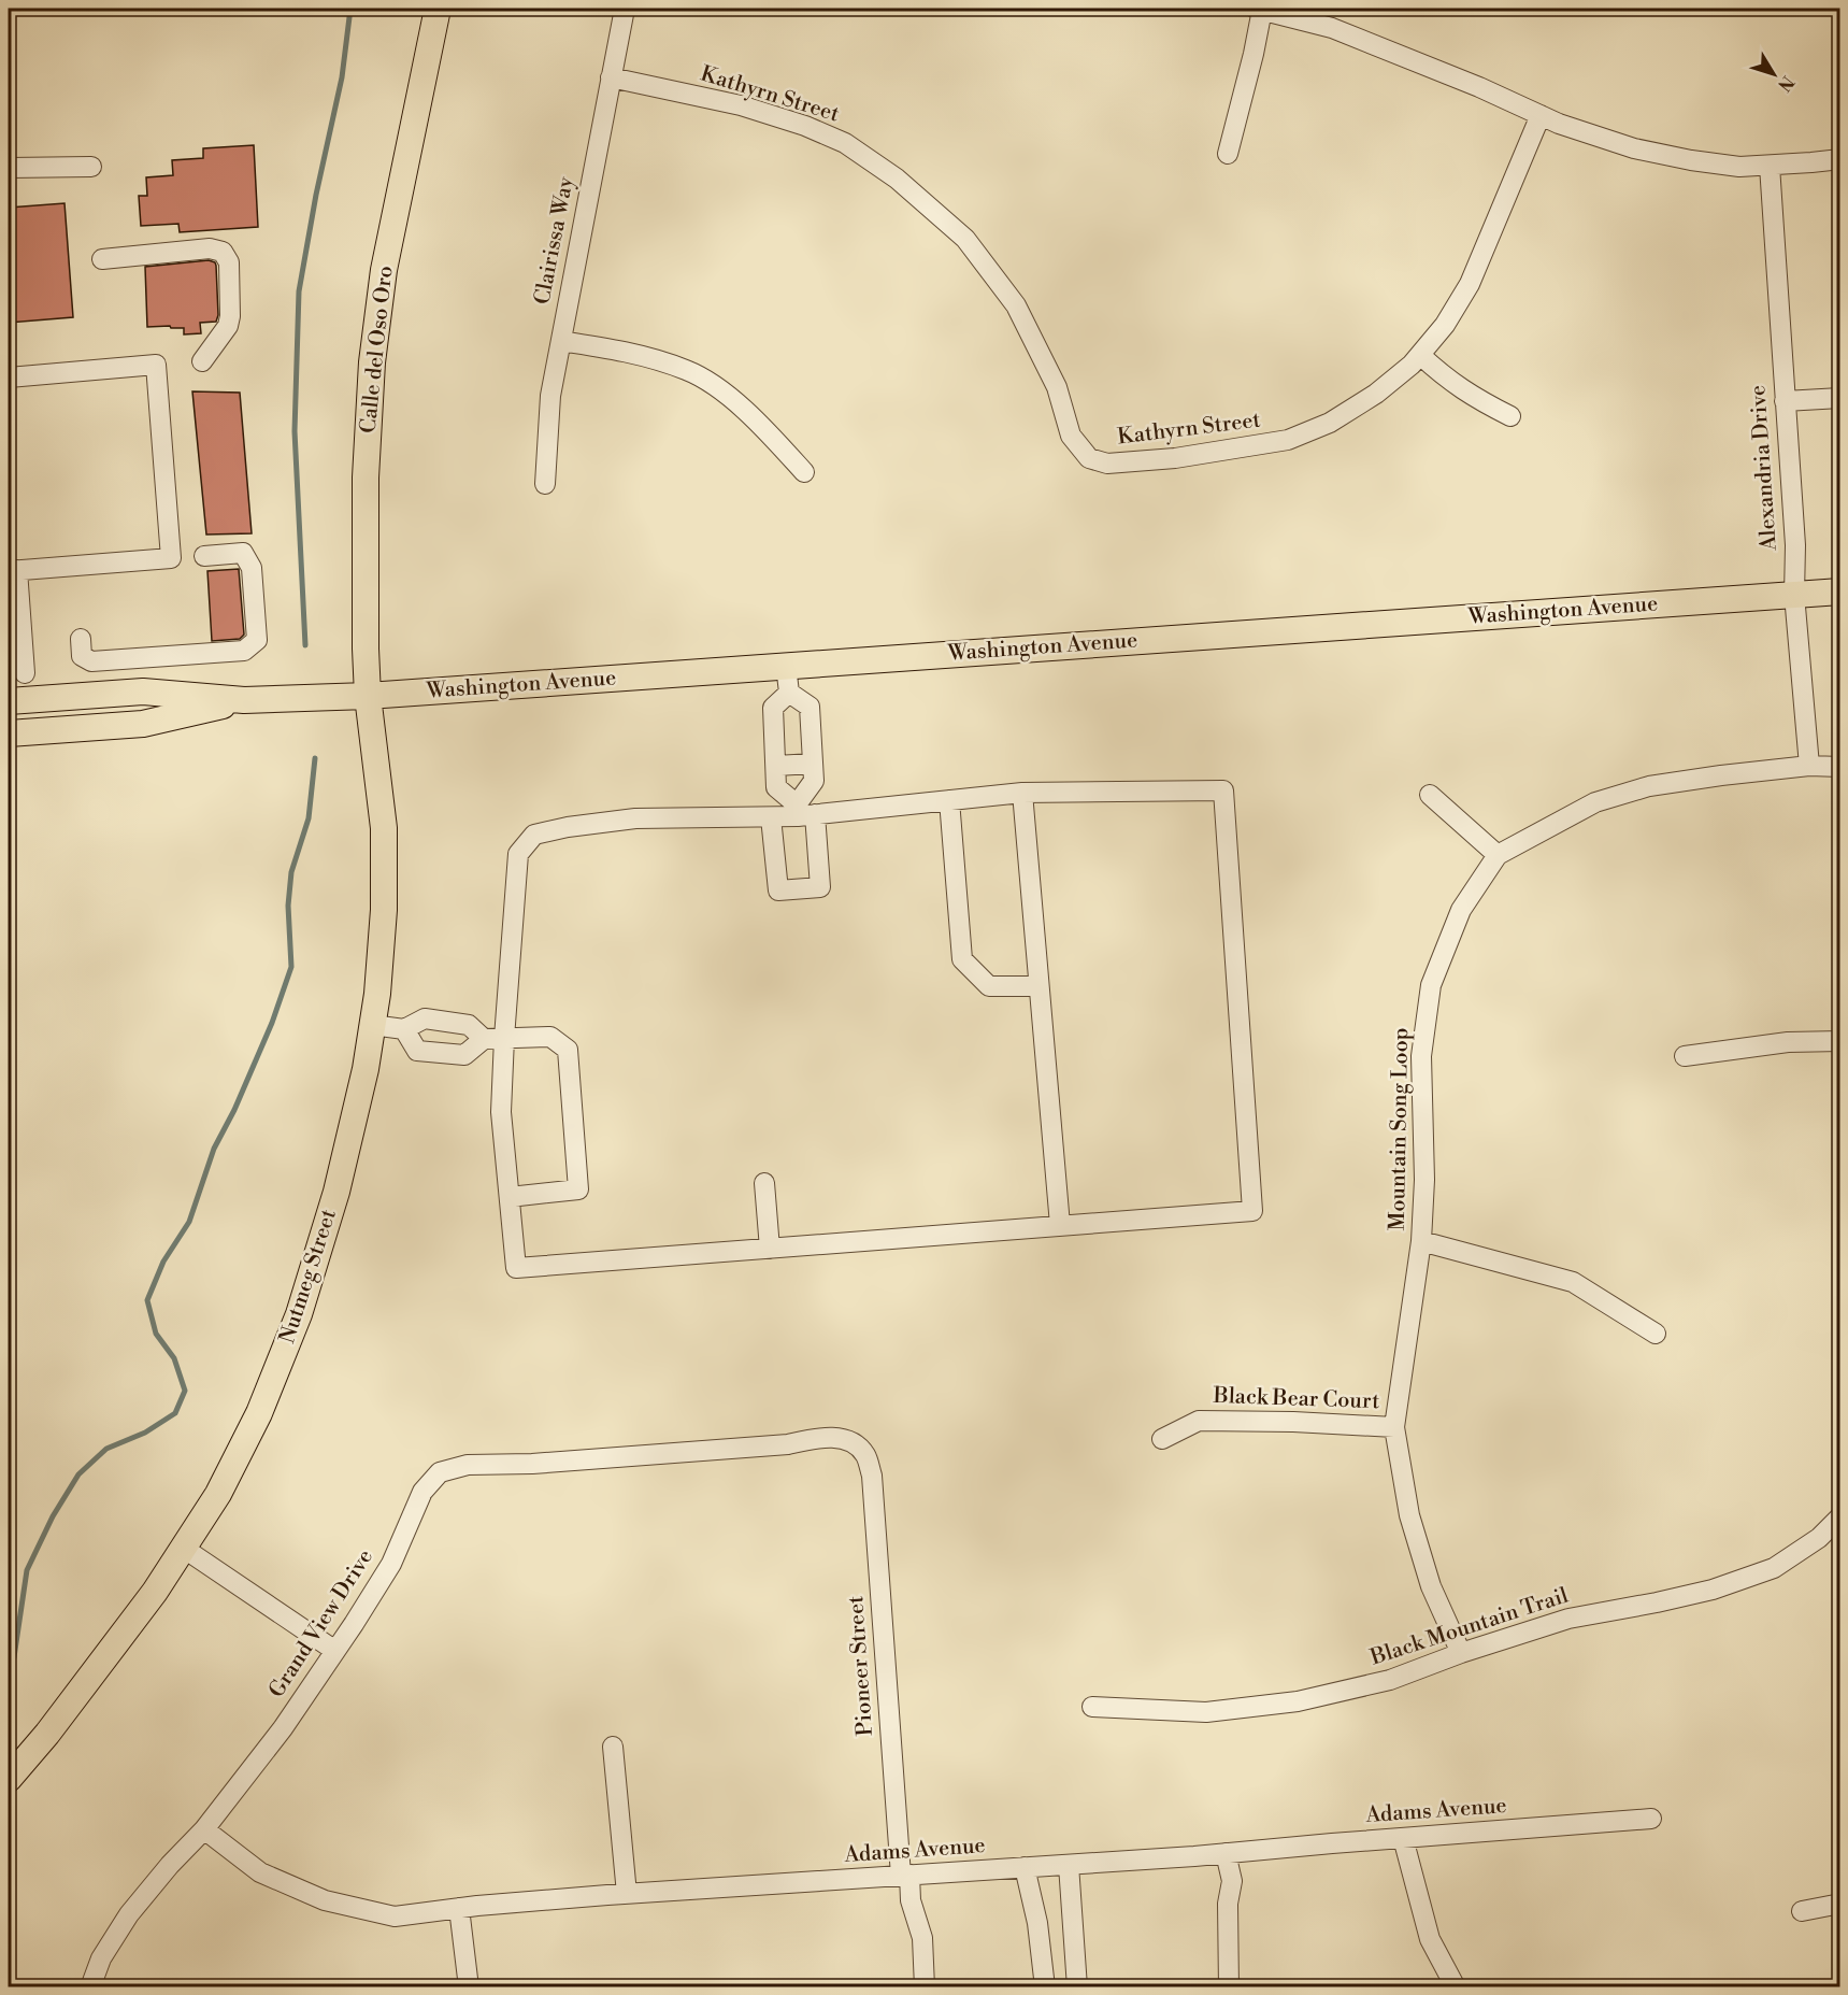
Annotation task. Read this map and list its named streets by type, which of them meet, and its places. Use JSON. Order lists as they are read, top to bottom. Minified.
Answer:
{"streets":{"main road":["Calle del Oso Oro","Washington Avenue","Nutmeg Street"],"street":["Kathyrn Street","Clairissa Way","Alexandria Drive","Mountain Song Loop","Black Bear Court","Grand View Drive","Black Mountain Trail","Pioneer Street","Adams Avenue"]},"crossings":[["Kathyrn Street","Clairissa Way"],["Calle del Oso Oro","Washington Avenue"],["Calle del Oso Oro","Nutmeg Street"],["Alexandria Drive","Washington Avenue"],["Alexandria Drive","Mountain Song Loop"],["Washington Avenue","Nutmeg Street"],["Mountain Song Loop","Black Bear Court"],["Mountain Song Loop","Black Mountain Trail"],["Grand View Drive","Pioneer Street"],["Grand View Drive","Adams Avenue"],["Pioneer Street","Adams Avenue"]],"north":"bottom right"}
